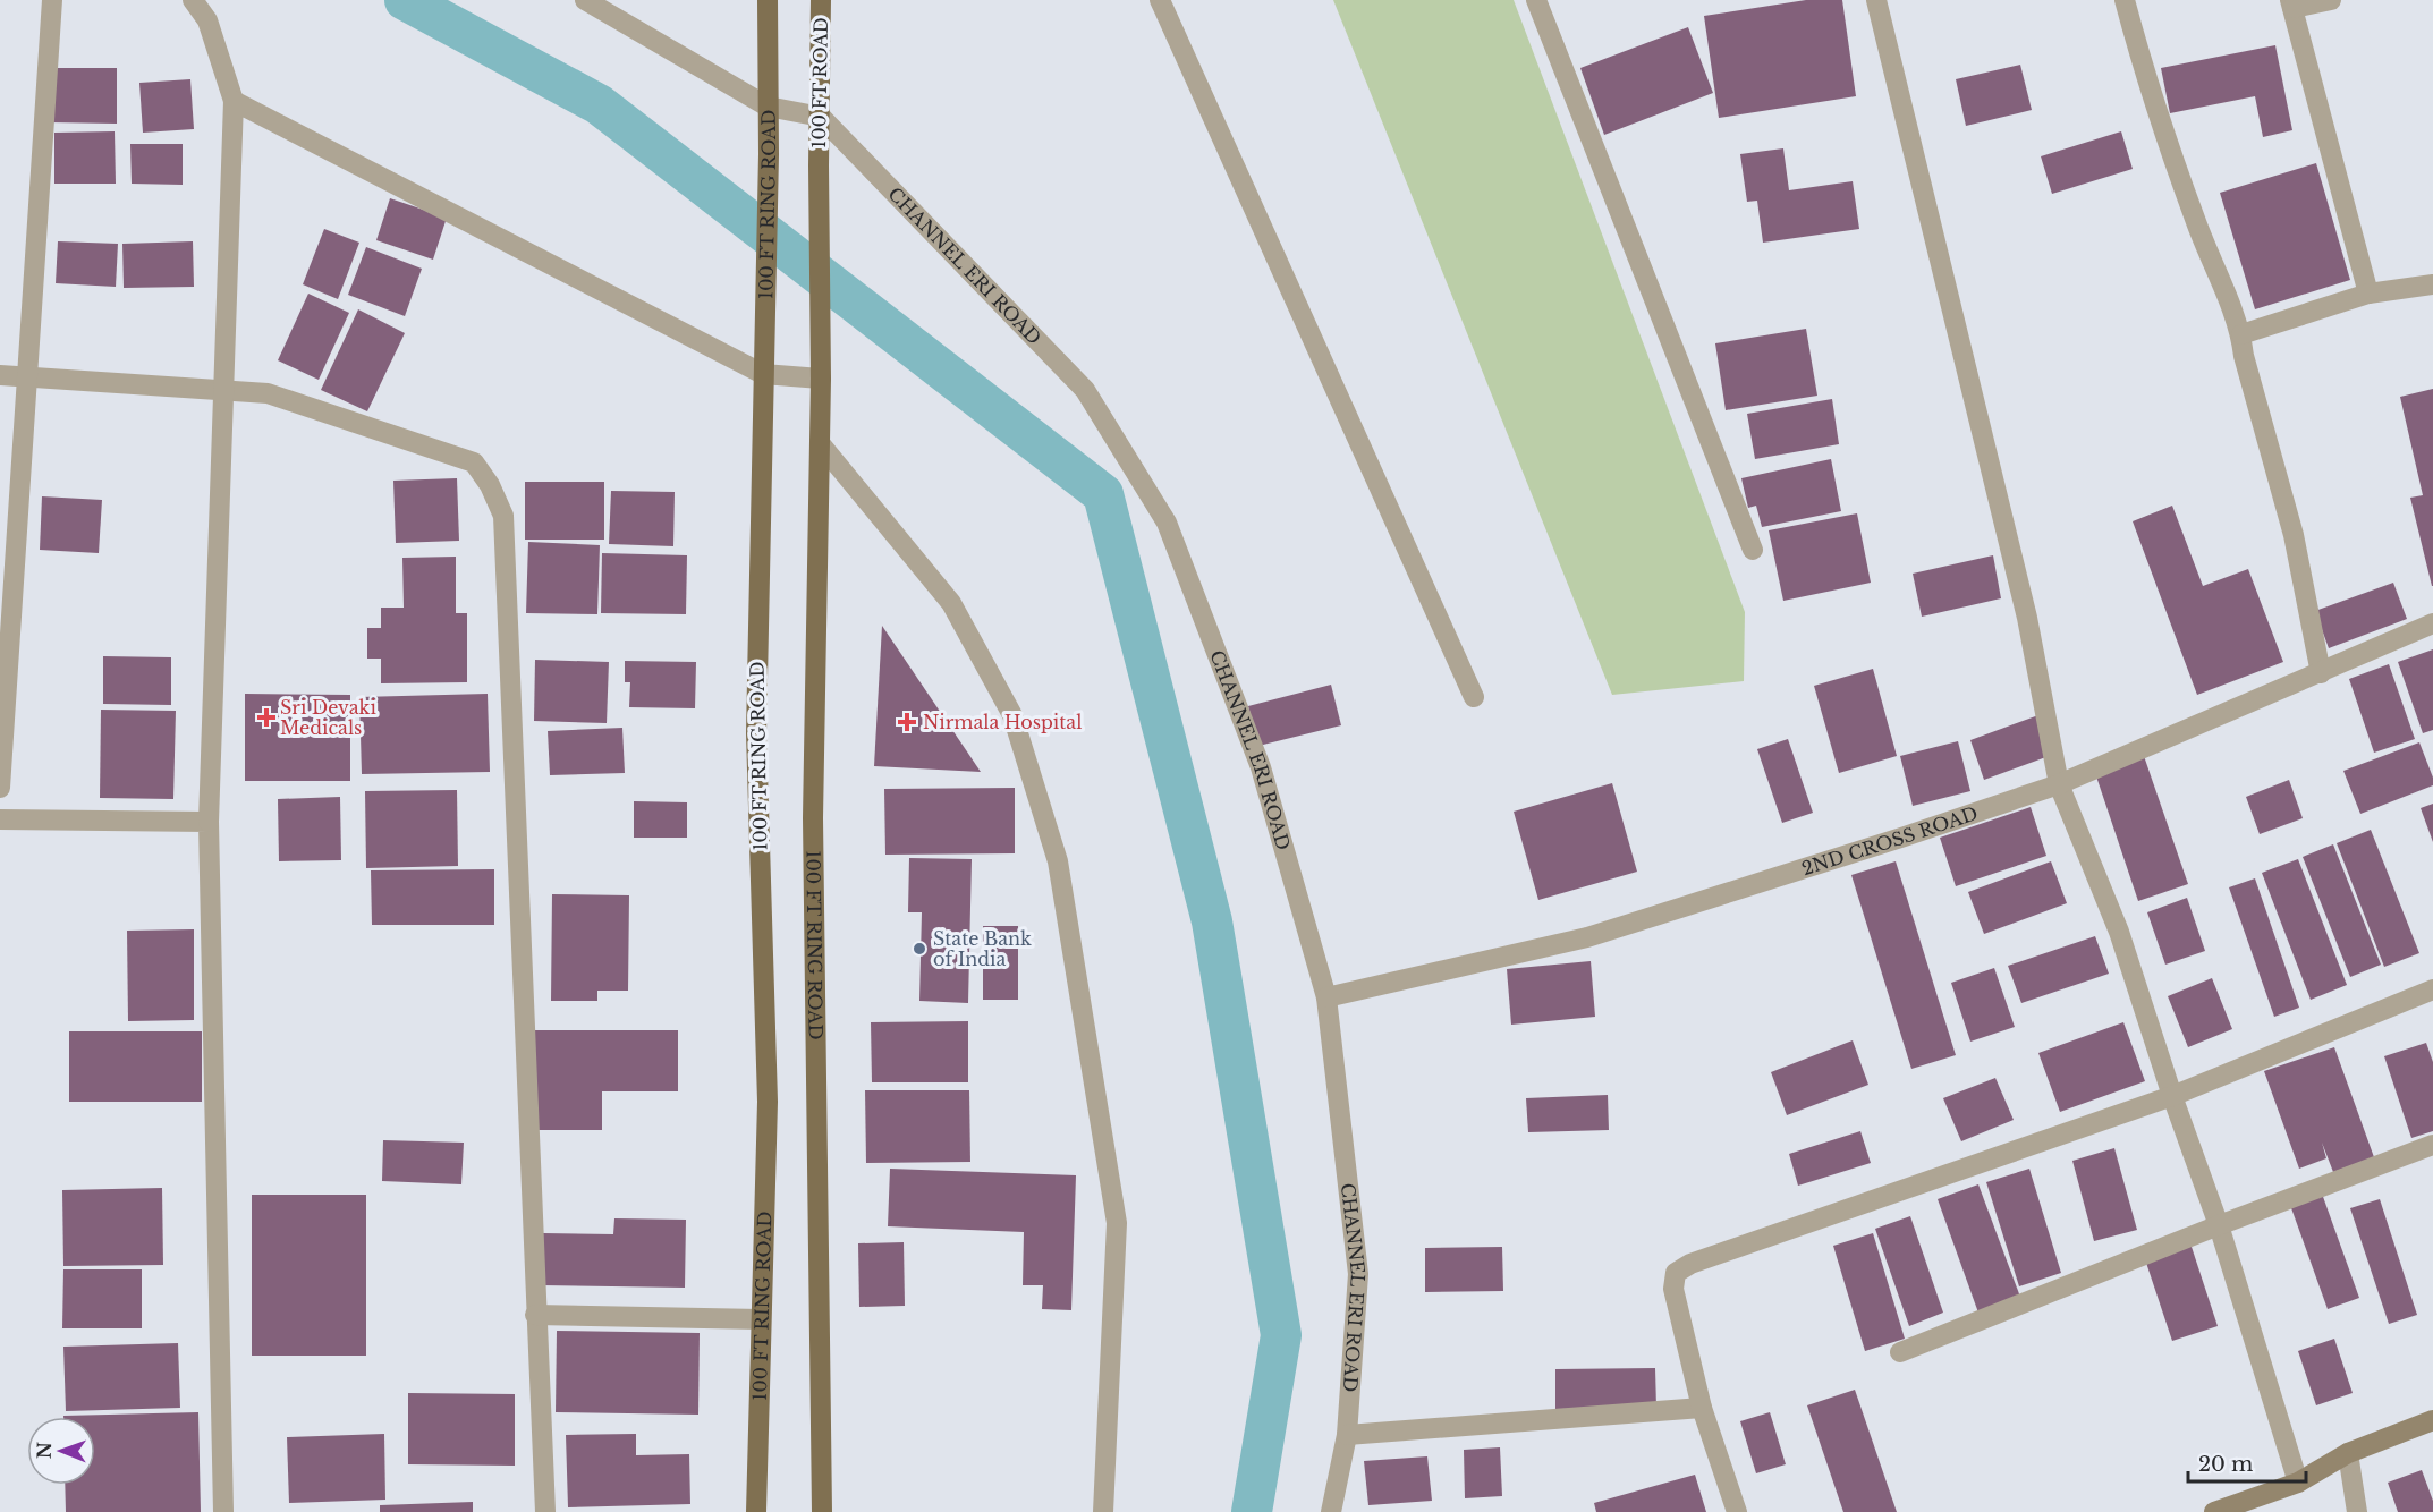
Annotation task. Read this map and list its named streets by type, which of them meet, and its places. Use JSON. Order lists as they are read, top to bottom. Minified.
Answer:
{"streets":{"main road":["100 FT ROAD","100 FT RING ROAD"],"street":["CHANNEL ERI ROAD","2ND CROSS ROAD"]},"crossings":[["100 FT ROAD","100 FT RING ROAD"],["100 FT ROAD","CHANNEL ERI ROAD"],["CHANNEL ERI ROAD","2ND CROSS ROAD"]],"places":{"health":["Sri Devaki Medicals","Nirmala Hospital"],"other":["State Bank of India"]},"scale_bar":"20 m","north":"left"}
